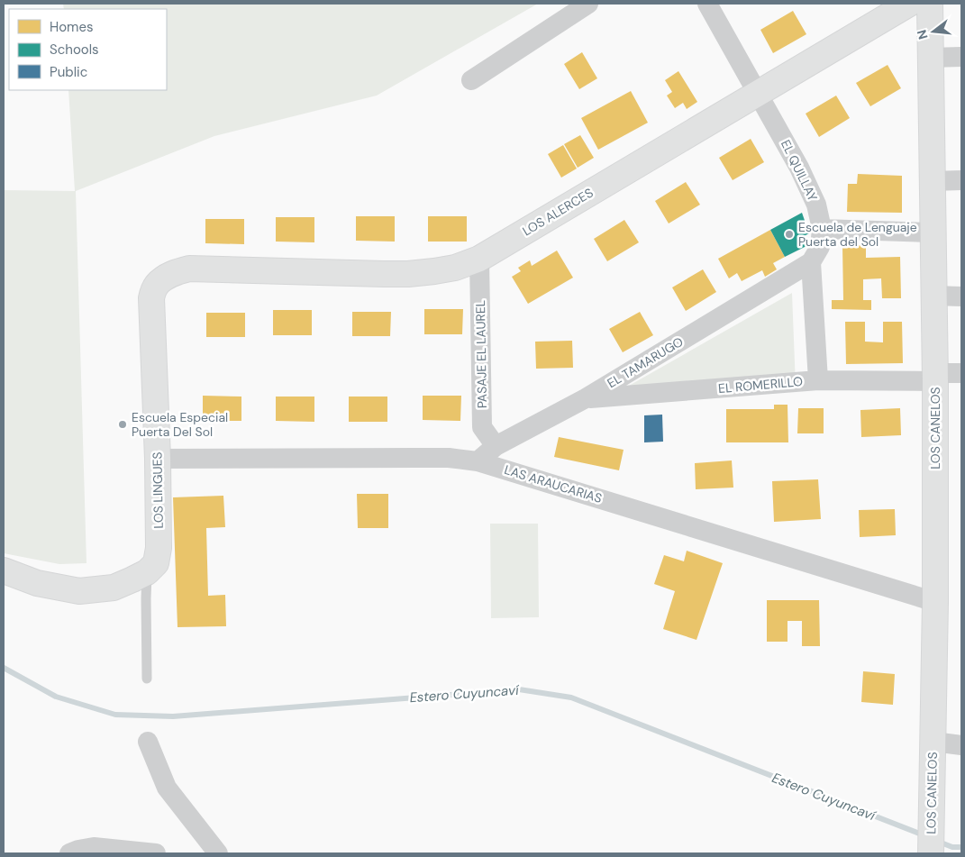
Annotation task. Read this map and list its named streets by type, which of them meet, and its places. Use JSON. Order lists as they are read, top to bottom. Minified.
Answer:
{"streets":{"street":["EL QUILLAY","LOS ALERCES","PASAJE EL LAUREL","EL TAMARUGO","EL ROMERILLO","LOS CANELOS","LAS ARAUCARIAS","LOS LINGUES"]},"crossings":[["EL QUILLAY","LOS ALERCES"],["EL QUILLAY","EL TAMARUGO"],["EL QUILLAY","EL ROMERILLO"],["LOS ALERCES","PASAJE EL LAUREL"],["LOS ALERCES","LOS LINGUES"],["PASAJE EL LAUREL","EL TAMARUGO"],["EL TAMARUGO","EL ROMERILLO"],["EL TAMARUGO","LAS ARAUCARIAS"],["EL ROMERILLO","LOS CANELOS"],["LOS CANELOS","LAS ARAUCARIAS"],["LAS ARAUCARIAS","LOS LINGUES"]],"water":["Estero Cuyuncaví"],"places":["Escuela de Lenguaje Puerta del Sol","Escuela Especial Puerta Del Sol"],"legend":["Homes","Schools","Public"],"north":"left"}
